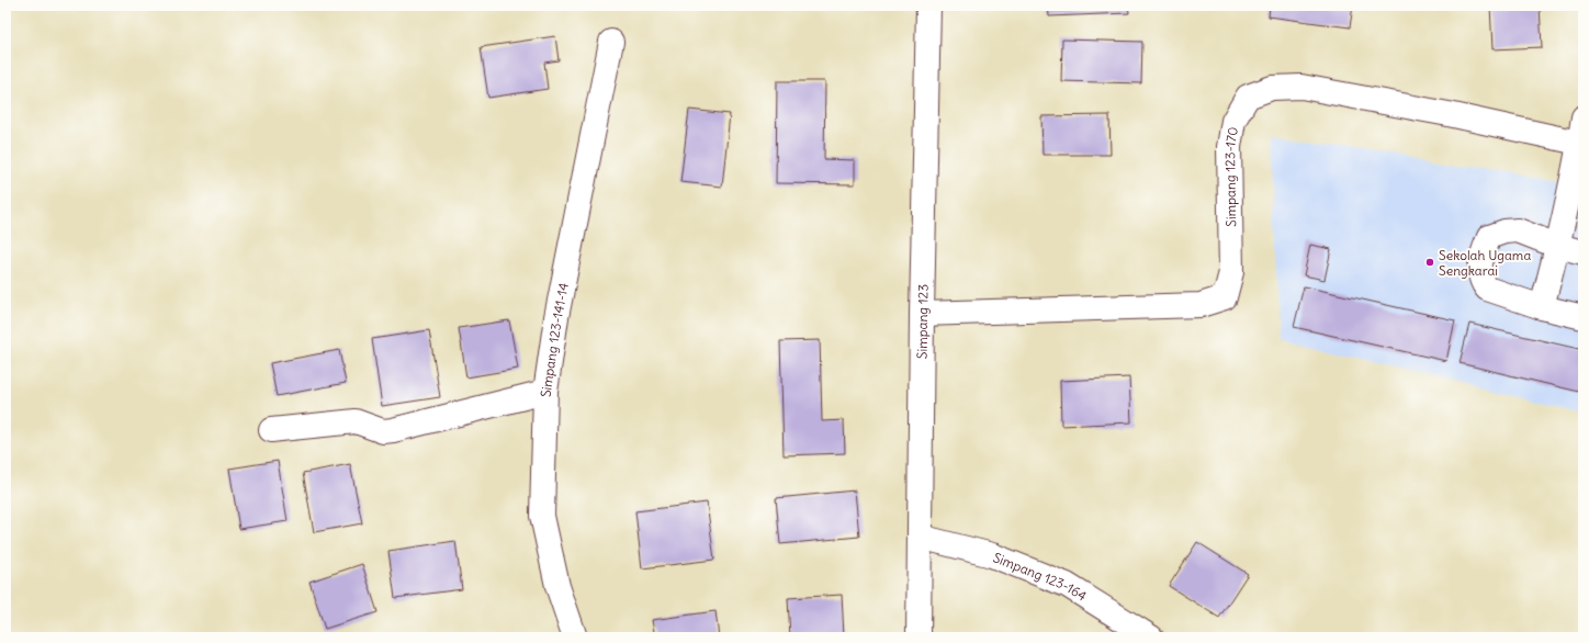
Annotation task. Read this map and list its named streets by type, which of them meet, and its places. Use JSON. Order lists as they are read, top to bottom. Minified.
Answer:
{"streets":{"street":["Simpang 123-170","Simpang 123","Simpang 123-141-14","Simpang 123-164"]},"crossings":[["Simpang 123-170","Simpang 123"],["Simpang 123","Simpang 123-164"]],"places":["Sekolah Ugama Sengkarai"]}
